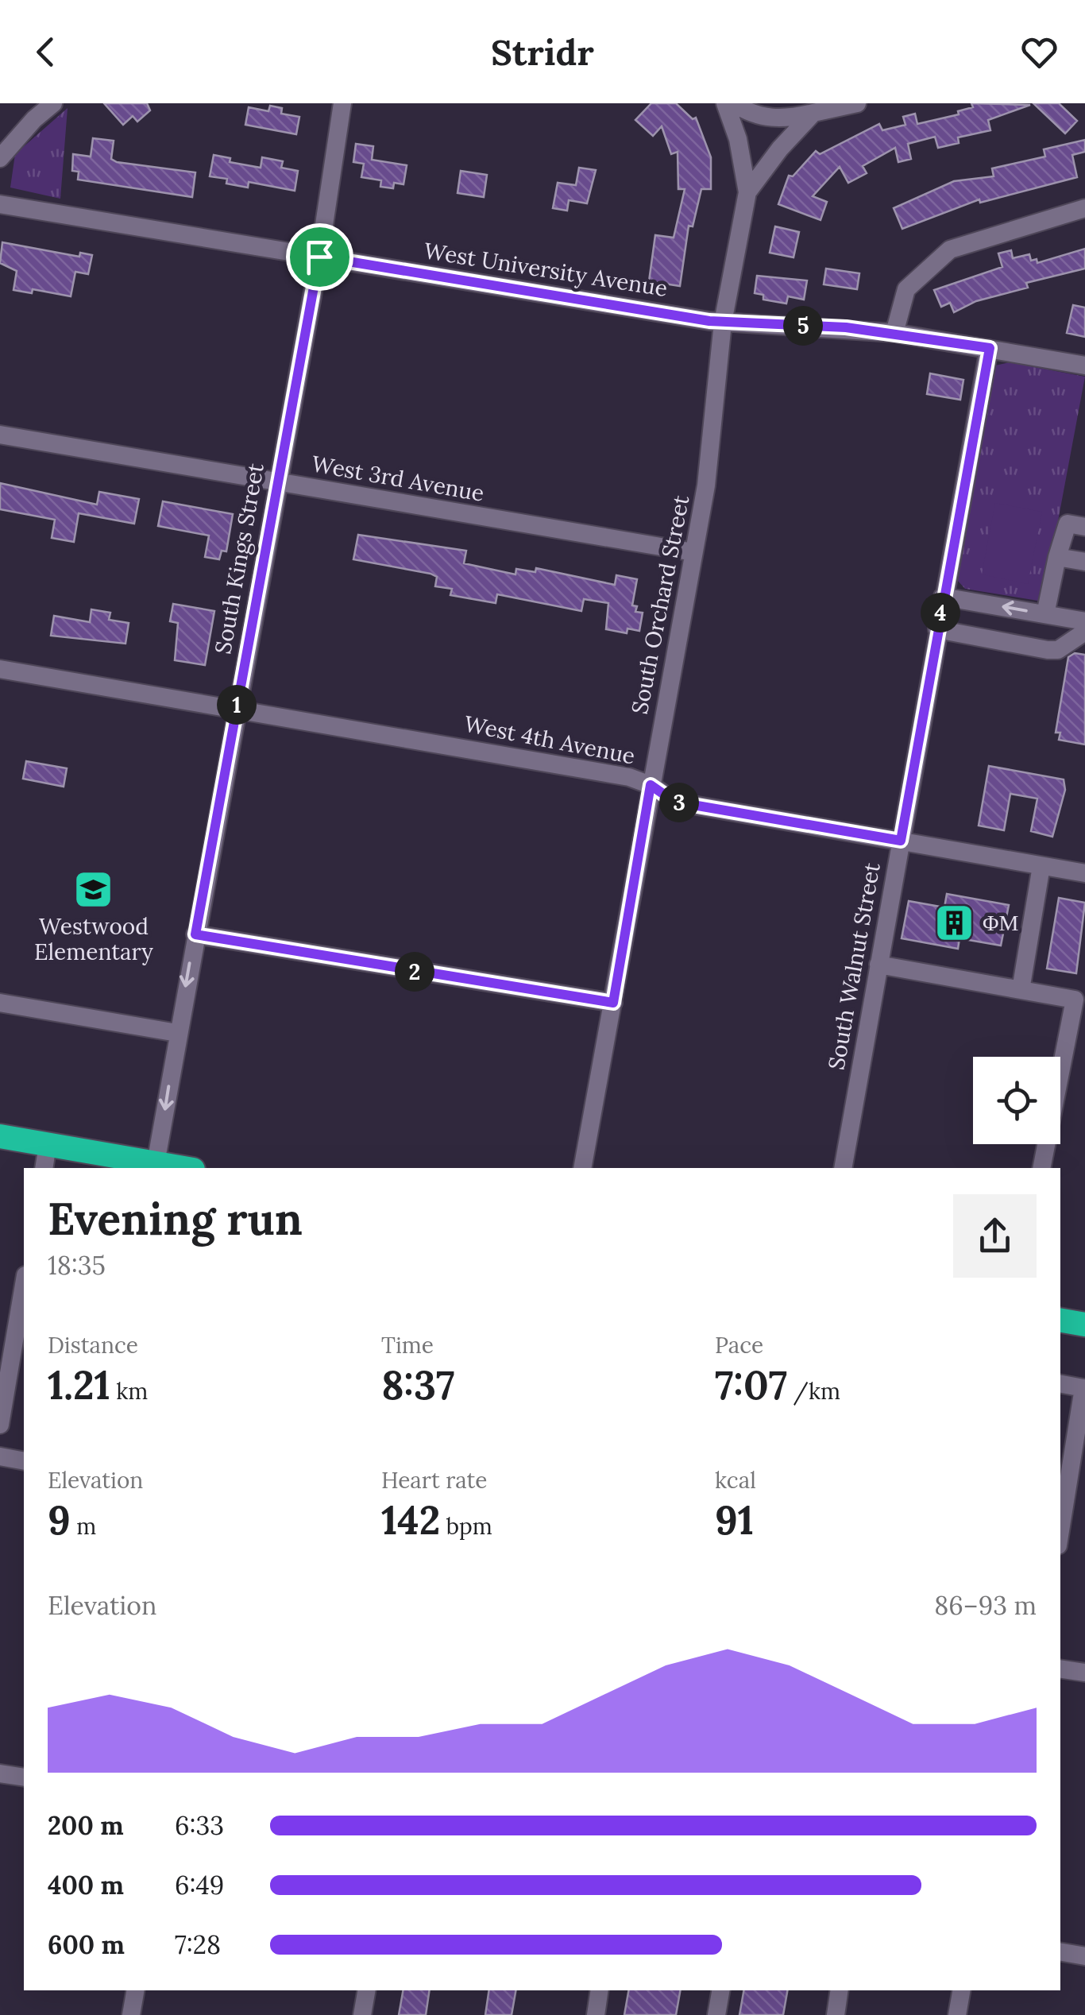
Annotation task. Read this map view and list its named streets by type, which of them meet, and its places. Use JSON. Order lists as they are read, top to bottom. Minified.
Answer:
{"streets":{"street":["West University Avenue","West 3rd Avenue","South Kings Street","South Orchard Street","West 4th Avenue","South Walnut Street"]},"crossings":[["West University Avenue","South Kings Street"],["West University Avenue","South Orchard Street"],["West University Avenue","South Walnut Street"],["West 3rd Avenue","South Kings Street"],["West 3rd Avenue","South Orchard Street"],["South Kings Street","West 4th Avenue"],["South Orchard Street","West 4th Avenue"],["West 4th Avenue","South Walnut Street"]],"places":{"school or university":["Westwood Elementary"],"building":["ΦΜ"]},"page":{"header":"Stridr","pins":["5","4","1","3","2"],"heading":["Evening run","18:35"],"stats":[["Distance","1.21 km"],["Time","8:37"],["Pace","7:07 /km"],["Elevation","9 m"],["Heart rate","142 bpm"],["kcal","91"]],"chart":["Elevation","86–93 m"],"list":[{"name":"200 m","note":"6:33"},{"name":"400 m","note":"6:49"},{"name":"600 m","note":"7:28"}]}}
